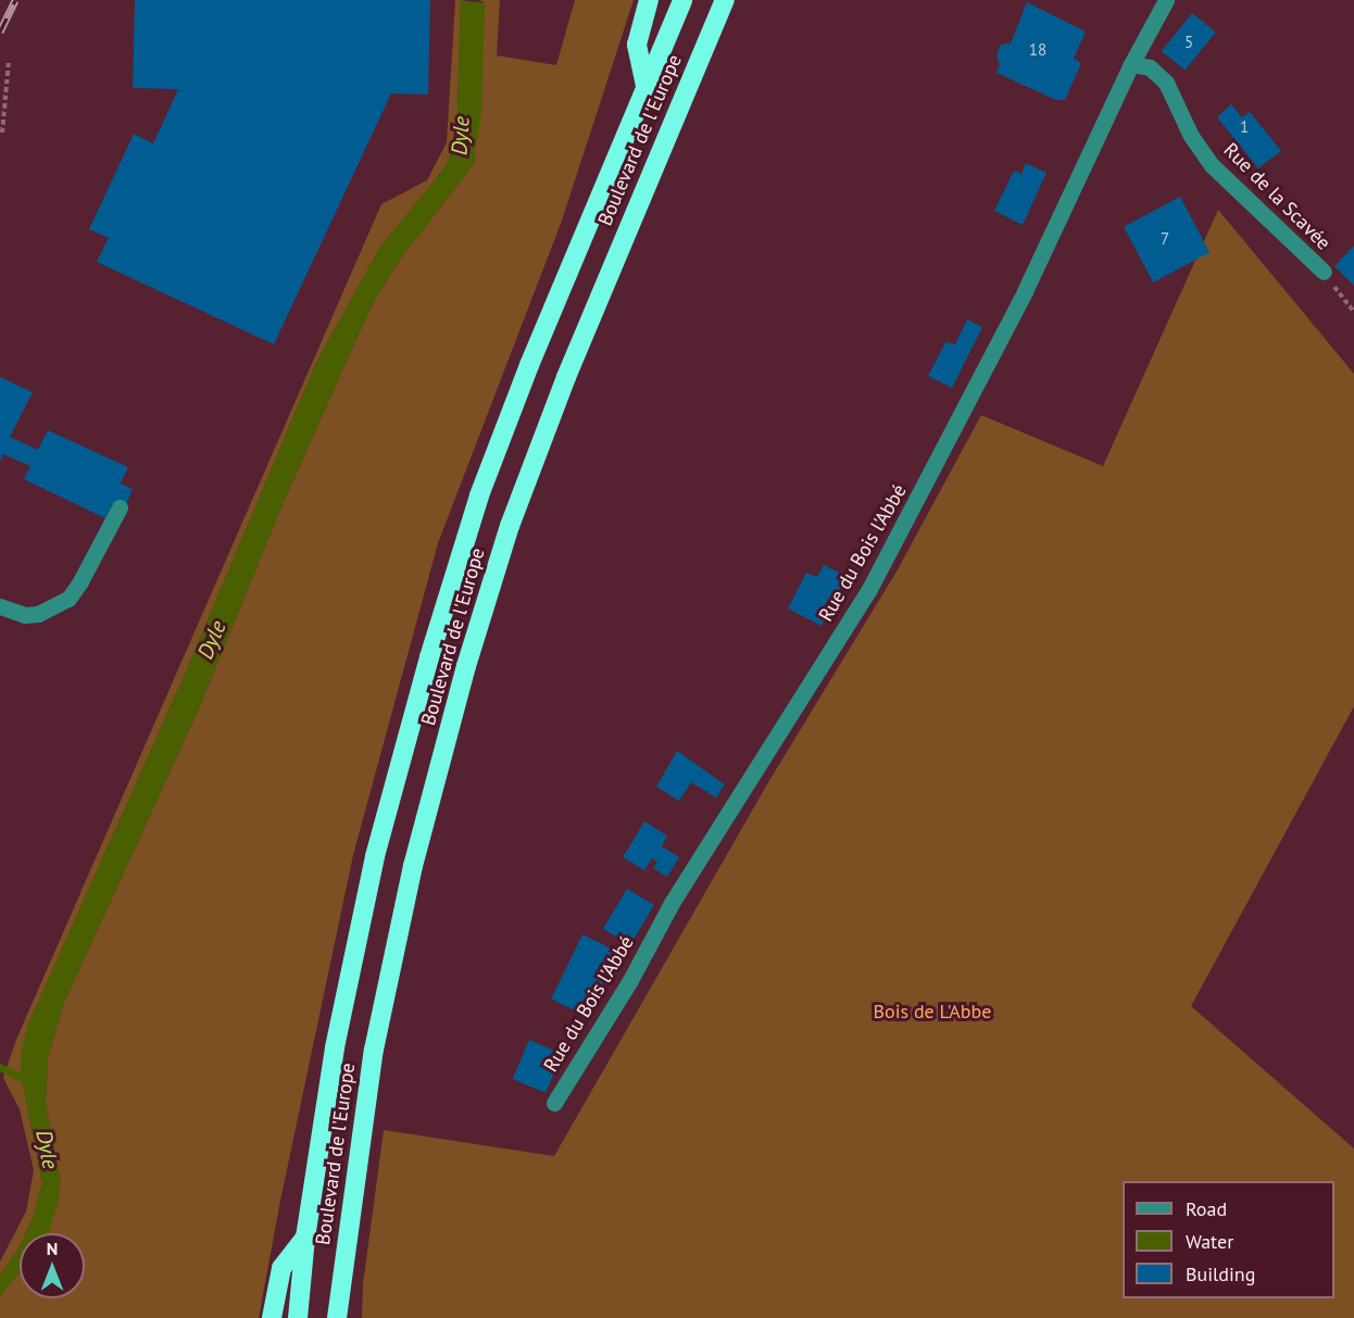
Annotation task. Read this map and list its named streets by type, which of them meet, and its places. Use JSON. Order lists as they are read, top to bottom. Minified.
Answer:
{"streets":{"highway":["Boulevard de l'Europe"],"street":["Rue de la Scavée","Rue du Bois l'Abbé"]},"crossings":[["Rue de la Scavée","Rue du Bois l'Abbé"]],"water":["Dyle"],"parks":["Bois de L'Abbe"],"house_numbers":["5","18","1","7"],"legend":["Road","Water","Building"],"north":"top"}
